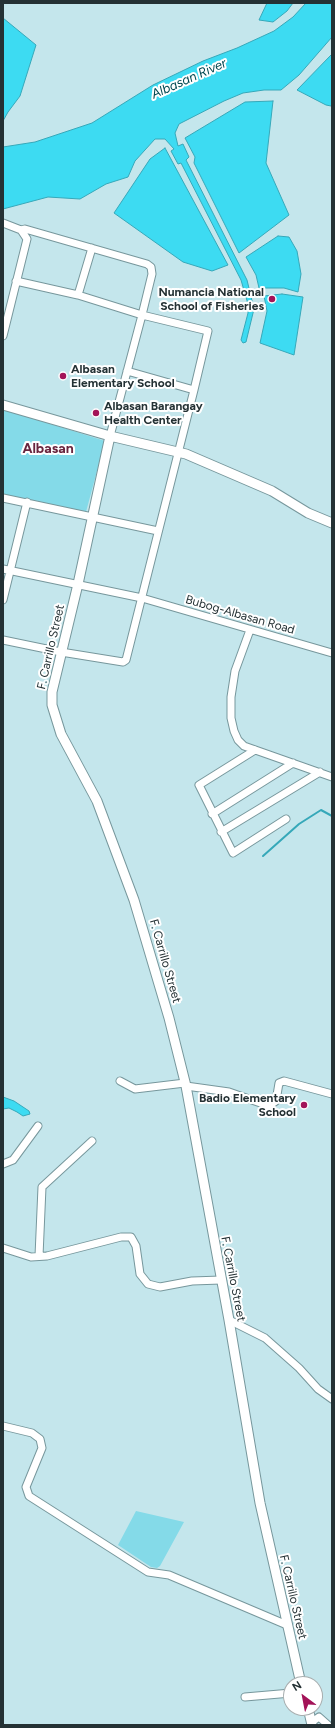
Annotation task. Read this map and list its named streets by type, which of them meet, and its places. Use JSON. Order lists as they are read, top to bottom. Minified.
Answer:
{"streets":{"street":["Bubog-Albasan Road","F. Carrillo Street"]},"crossings":[["Bubog-Albasan Road","F. Carrillo Street"]],"districts":["Albasan"],"water":["Albasan River"],"places":["Numancia National School of Fisheries","Albasan Elementary School","Albasan Barangay Health Center","Badio Elementary School"],"north":"top left"}
